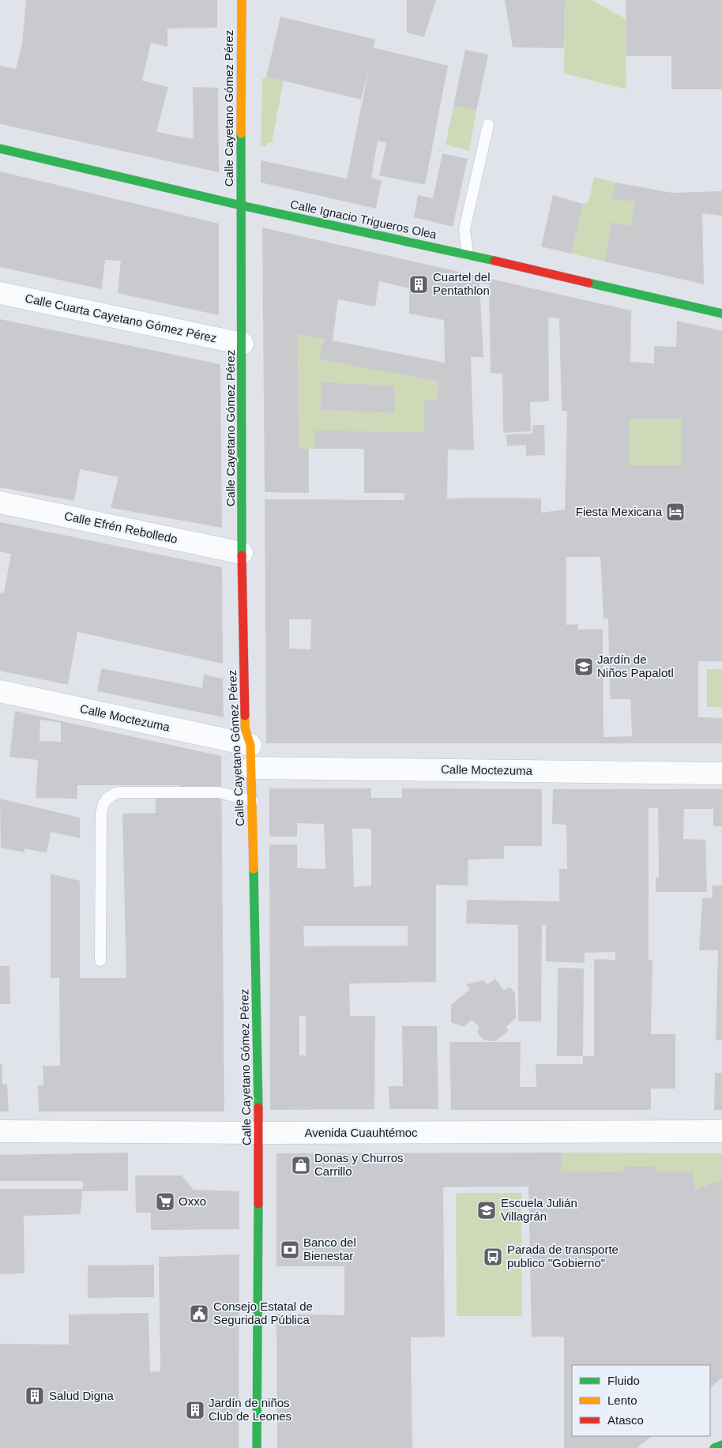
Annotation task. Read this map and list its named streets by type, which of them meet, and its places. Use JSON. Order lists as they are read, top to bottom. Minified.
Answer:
{"streets":{"main road":["Calle Cayetano Gómez Pérez","Calle Ignacio Trigueros Olea"],"street":["Calle Cuarta Cayetano Gómez Pérez","Calle Efrén Rebolledo","Calle Moctezuma","Avenida Cuauhtémoc"]},"crossings":[["Calle Cayetano Gómez Pérez","Calle Ignacio Trigueros Olea"],["Calle Cayetano Gómez Pérez","Calle Cuarta Cayetano Gómez Pérez"],["Calle Cayetano Gómez Pérez","Calle Efrén Rebolledo"],["Calle Cayetano Gómez Pérez","Calle Moctezuma"],["Calle Cayetano Gómez Pérez","Avenida Cuauhtémoc"]],"places":{"building":["Cuartel del Pentathlon","Salud Digna","Jardín de niños Club de Leones"],"hotel":["Fiesta Mexicana"],"school or university":["Jardín de Niños Papalotl","Escuela Julián Villagrán"],"shop":["Donas y Churros Carrillo"],"supermarket":["Oxxo"],"bank":["Banco del Bienestar"],"bus stop":["Parada de transporte publico \"Gobierno\""],"public building":["Consejo Estatal de Seguridad Pública"]},"legend":["Fluido","Lento","Atasco"]}
